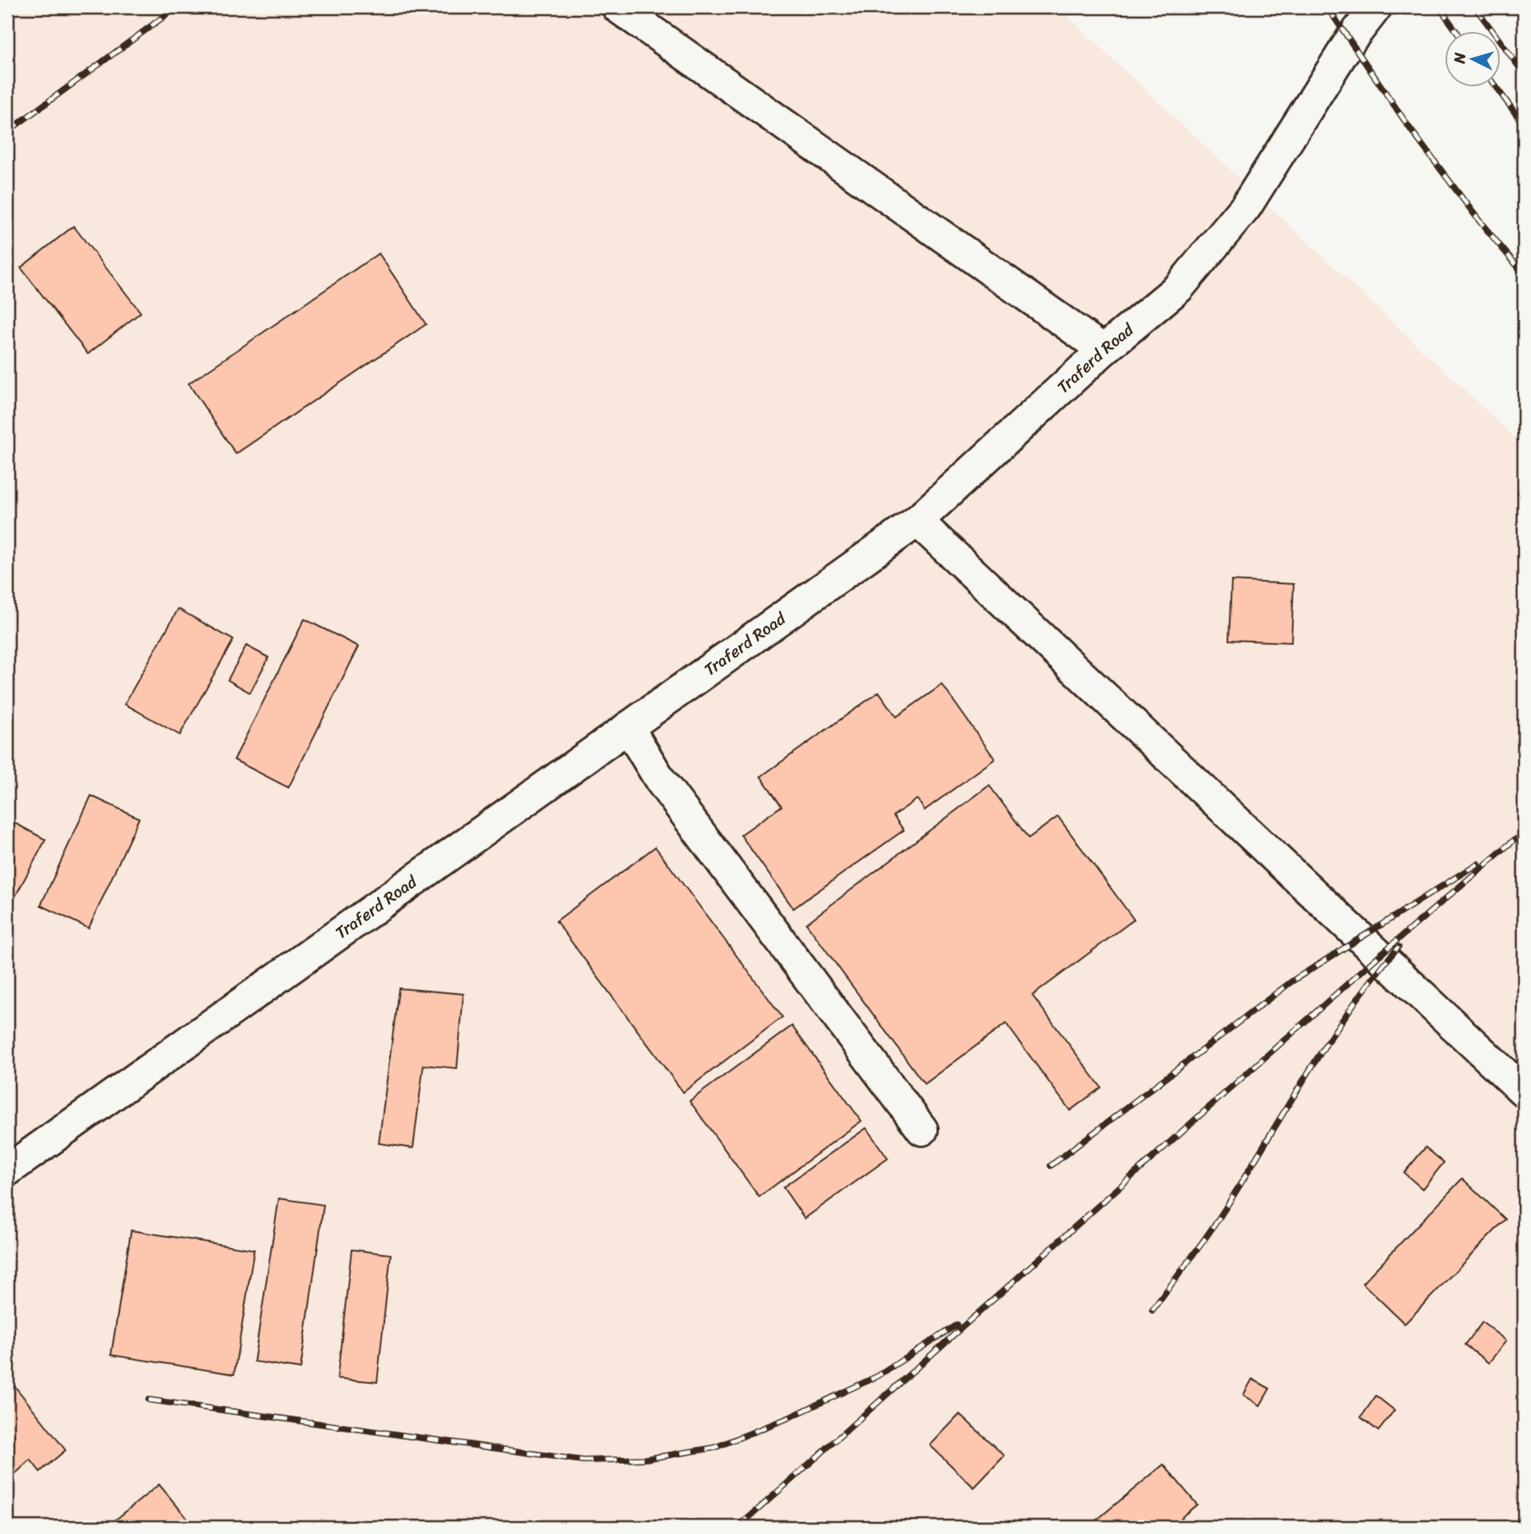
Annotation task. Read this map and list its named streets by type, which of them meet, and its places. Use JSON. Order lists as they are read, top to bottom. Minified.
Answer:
{"streets":{"street":["Traferd Road"]},"north":"left"}
